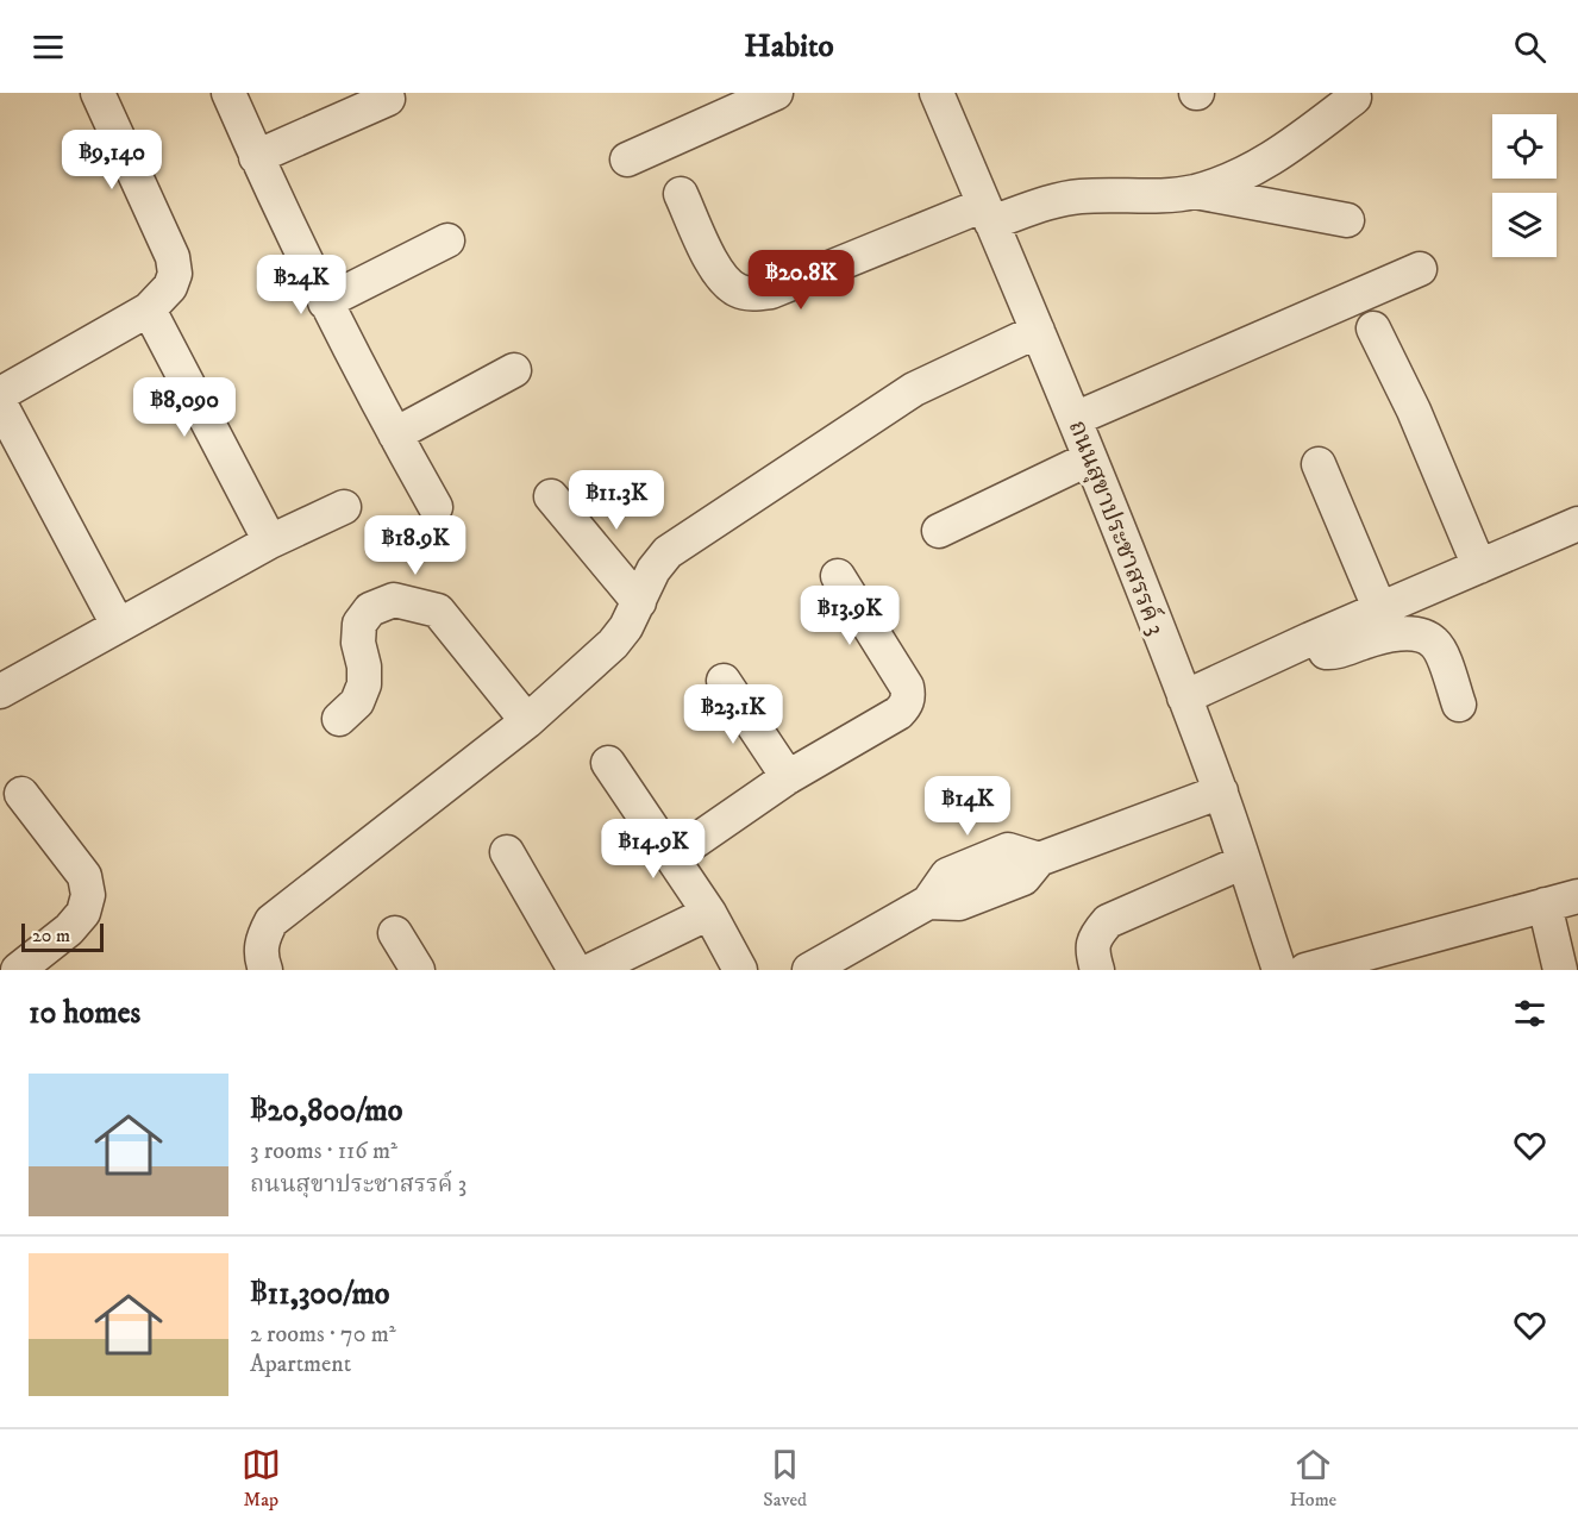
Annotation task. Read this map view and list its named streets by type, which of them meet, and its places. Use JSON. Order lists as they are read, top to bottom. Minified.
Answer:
{"streets":{"street":["ถนนสุขาประชาสรรค์ 3"]},"scale_bar":"20 m","page":{"header":"Habito","price":["฿9,140","฿20.8K","฿24K","฿8,090","฿11.3K","฿18.9K","฿13.9K","฿23.1K","฿14K","฿14.9K"],"scale":"20 m","heading":"10 homes","list":[{"name":"฿20,800/mo","note":"3 rooms · 116 m² · ถนนสุขาประชาสรรค์ 3"},{"name":"฿11,300/mo","note":"2 rooms · 70 m² · Apartment"}],"tabs":["Map","Saved","Home"]}}
